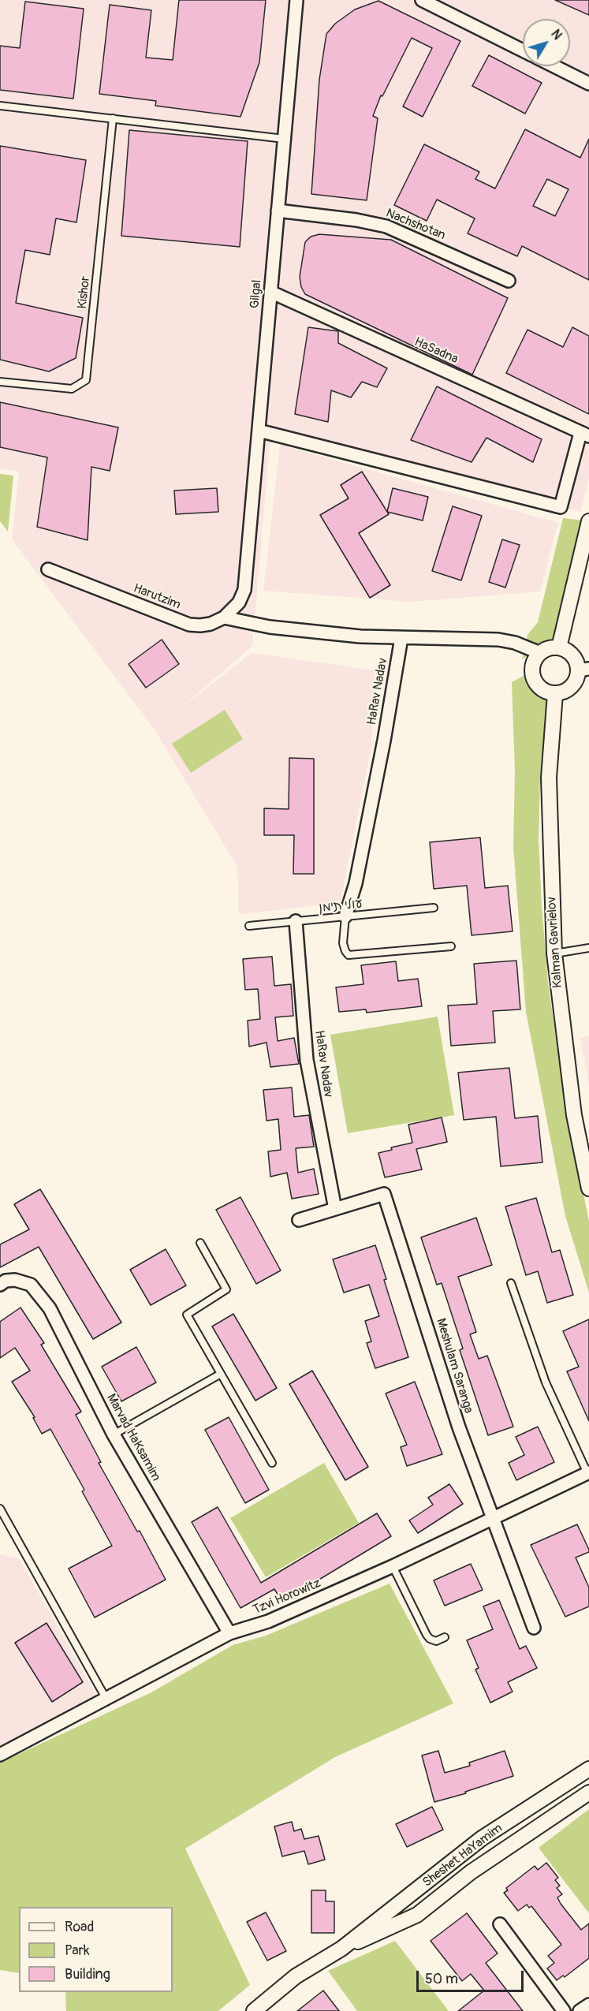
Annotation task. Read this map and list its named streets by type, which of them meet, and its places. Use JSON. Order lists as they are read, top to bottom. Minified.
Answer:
{"streets":{"street":["Nachshotan","Gilgal","HaSadna","Harutzim","HaRav Nadav","Kalman Gavrielov","Meshulam Saranga","Marvad HaKsamim","Tzvi Horowitz","Sheshet HaYamim"],"lane":["Kishor","עולי תימן"]},"crossings":[["Nachshotan","Gilgal"],["Gilgal","HaSadna"],["Gilgal","Harutzim"],["HaRav Nadav","עולי תימן"],["HaRav Nadav","Meshulam Saranga"],["Meshulam Saranga","Tzvi Horowitz"],["Marvad HaKsamim","Tzvi Horowitz"]],"legend":["Road","Park","Building"],"scale_bar":"50 m","north":"top right"}
